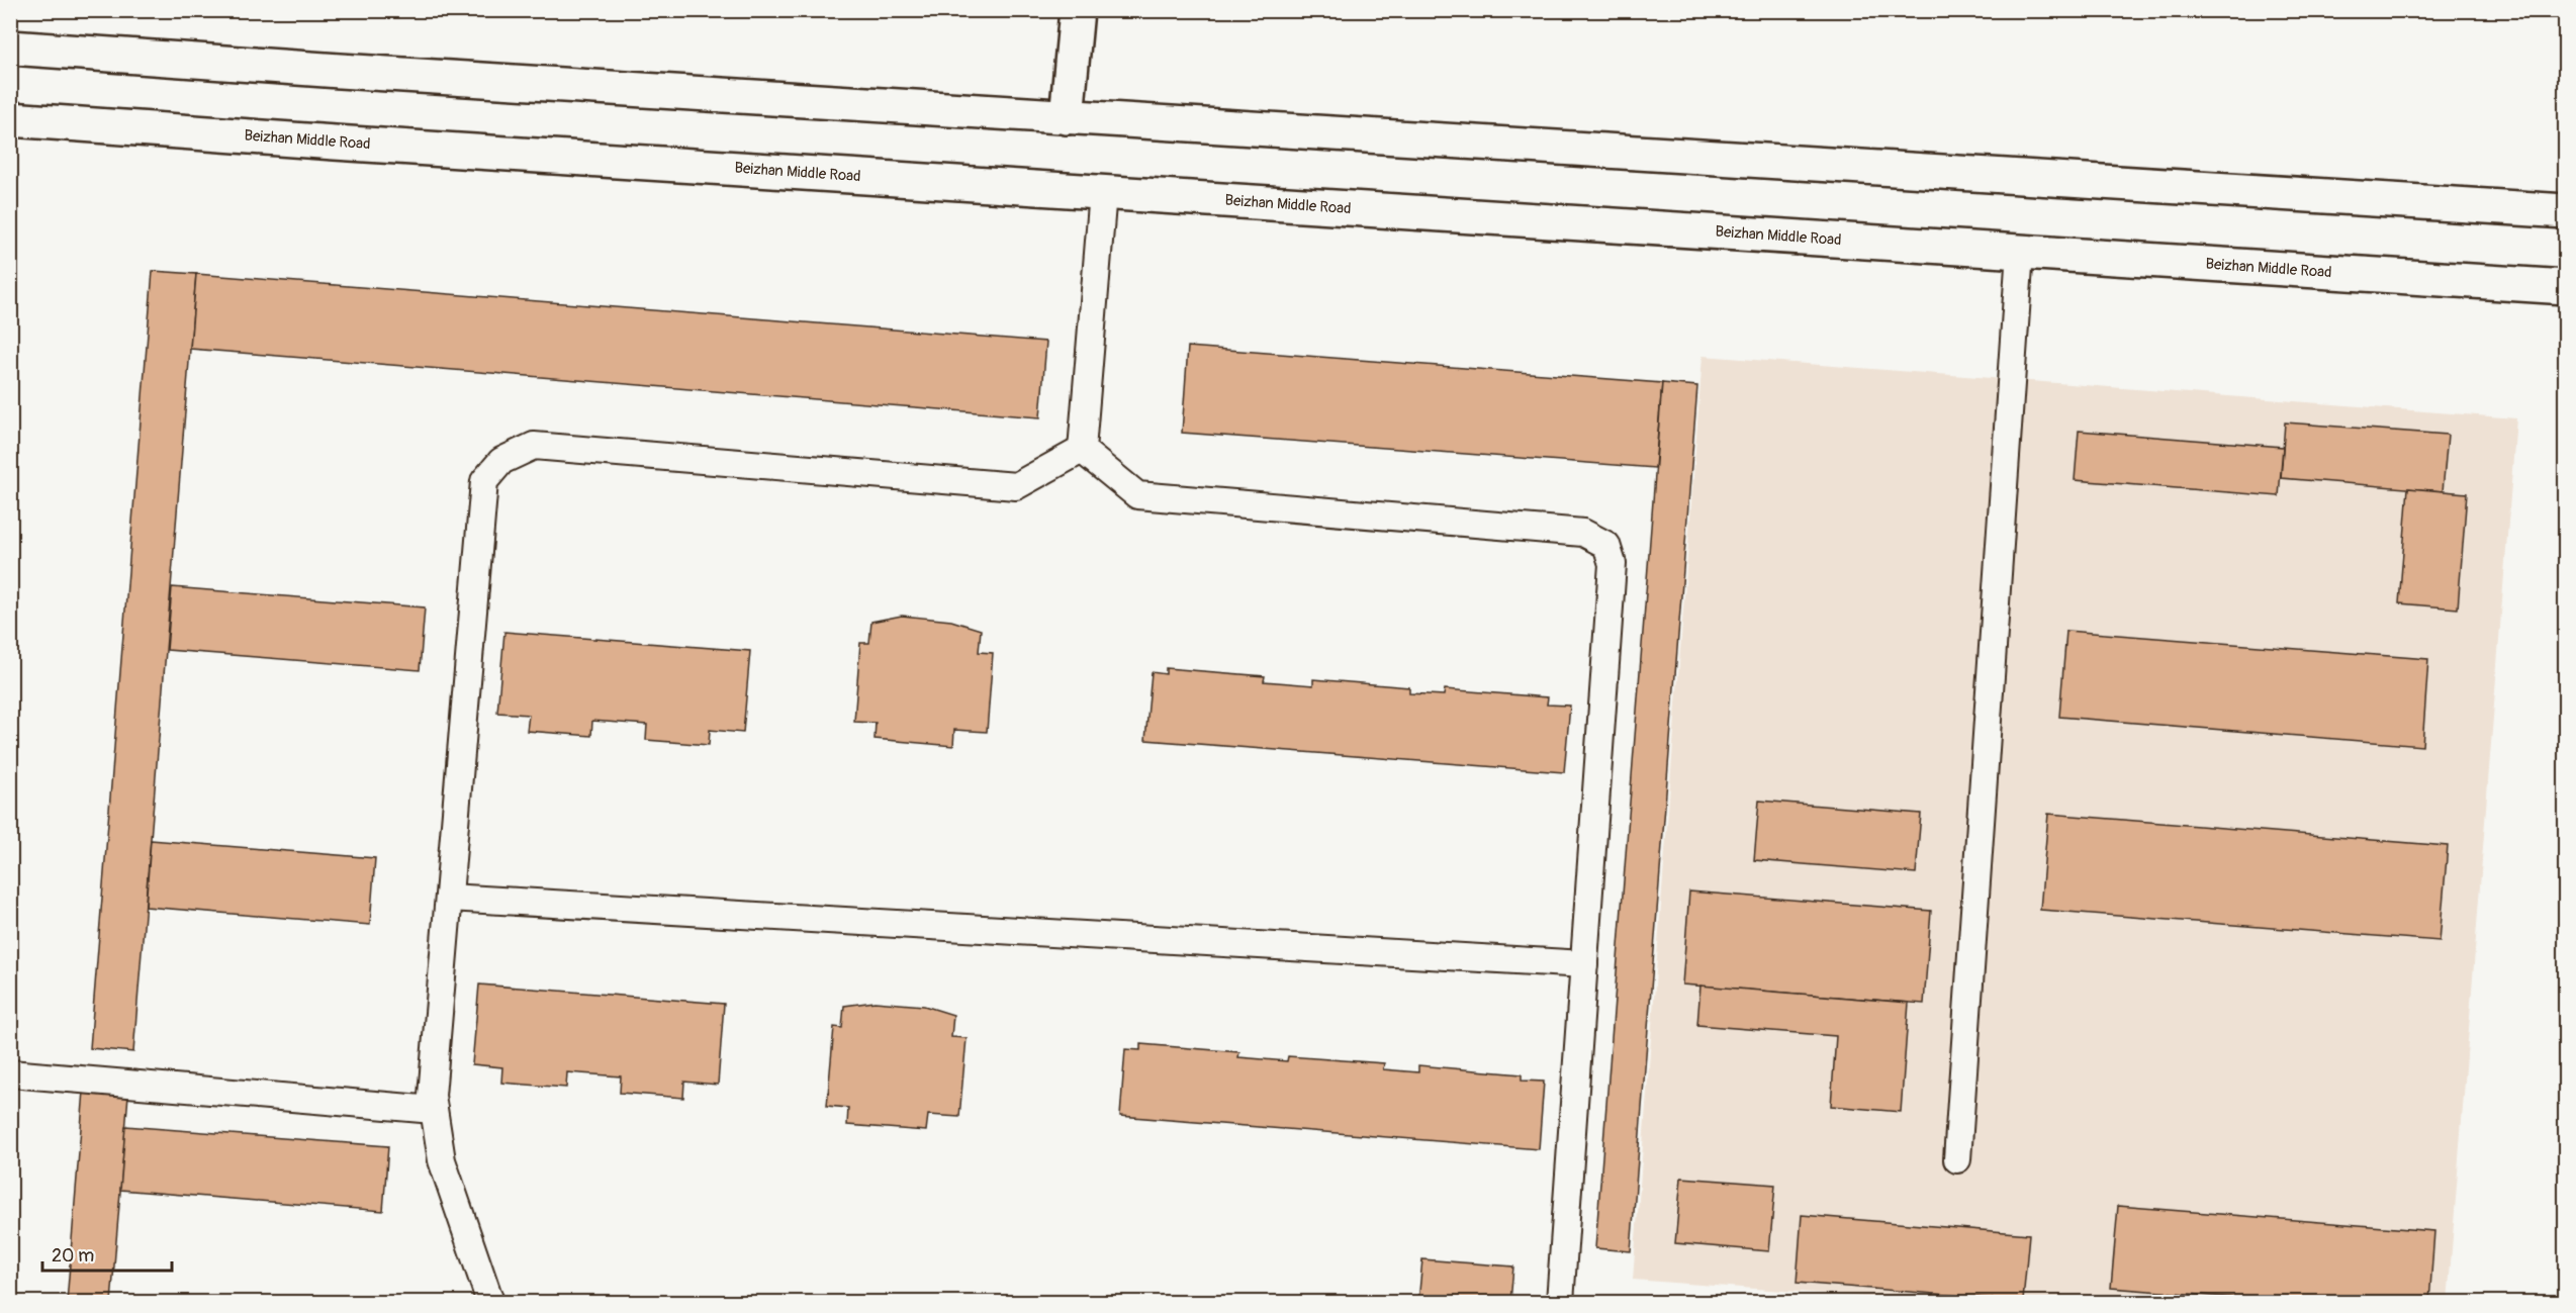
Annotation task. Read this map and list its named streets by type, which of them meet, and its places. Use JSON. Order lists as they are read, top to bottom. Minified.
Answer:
{"streets":{"main road":["Beizhan Middle Road"]},"scale_bar":"20 m"}
